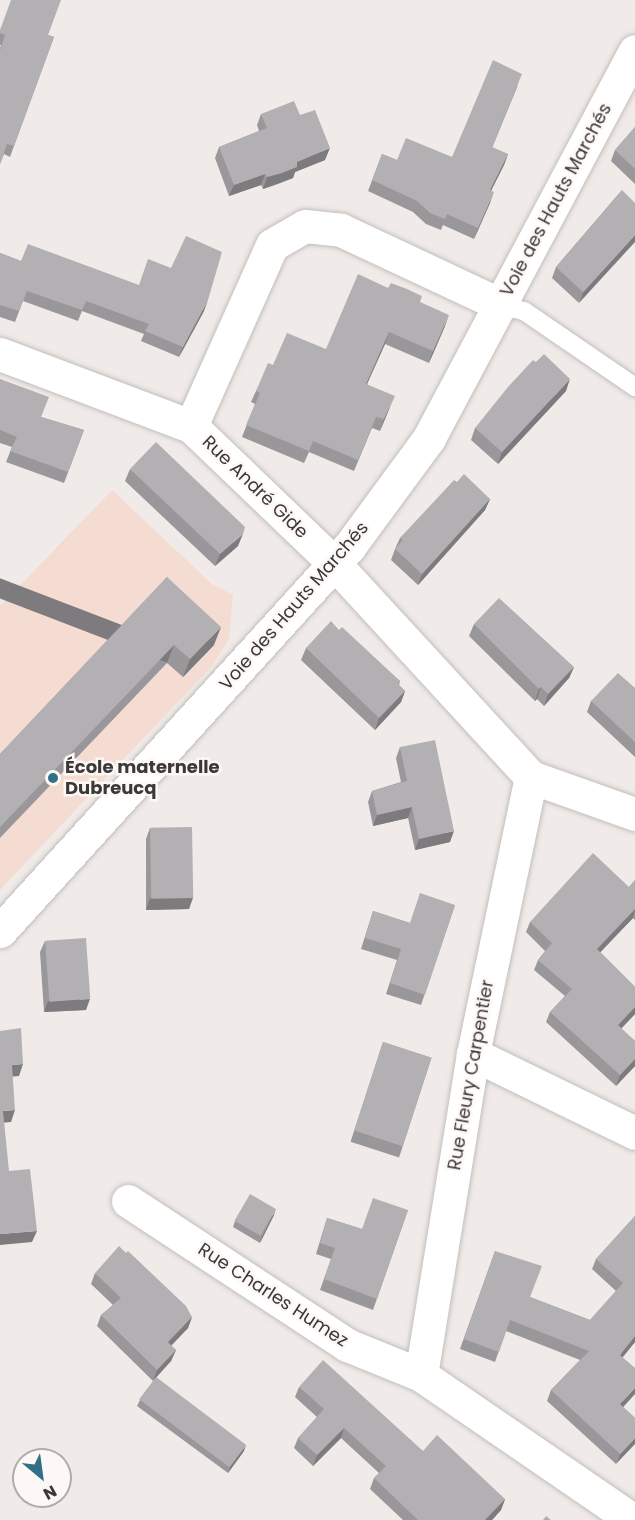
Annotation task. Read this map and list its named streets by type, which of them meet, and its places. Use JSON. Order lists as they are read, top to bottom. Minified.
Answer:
{"streets":{"street":["Voie des Hauts Marchés","Rue André Gide","Rue Fleury Carpentier","Rue Charles Humez"]},"crossings":[["Voie des Hauts Marchés","Rue André Gide"],["Rue André Gide","Rue Fleury Carpentier"],["Rue Fleury Carpentier","Rue Charles Humez"]],"places":["École maternelle Dubreucq"],"north":"bottom right"}
